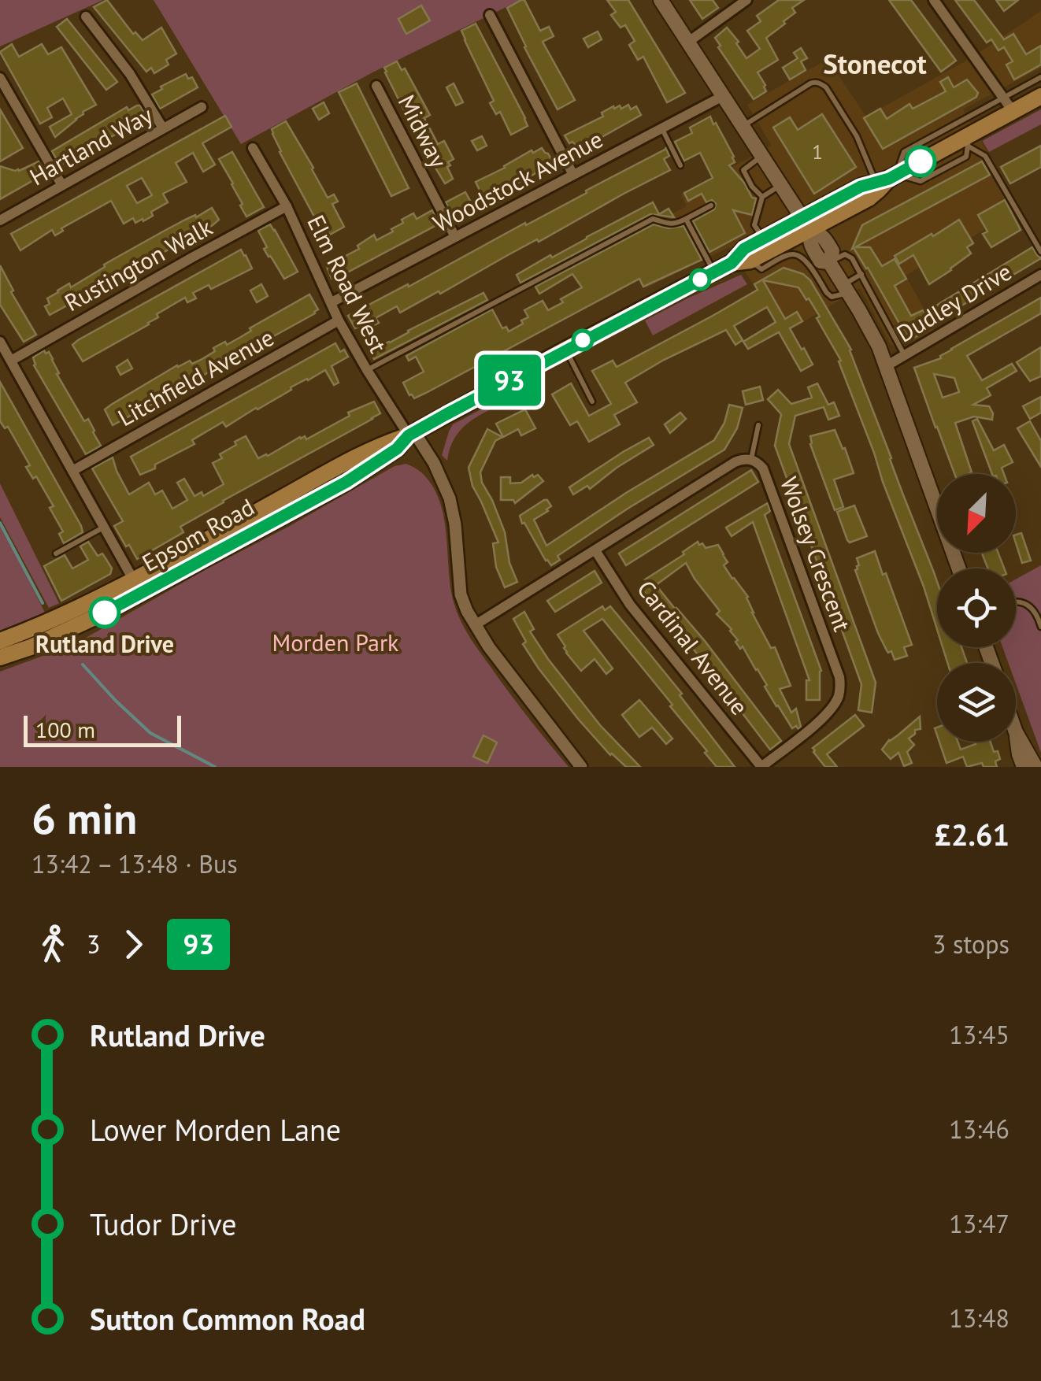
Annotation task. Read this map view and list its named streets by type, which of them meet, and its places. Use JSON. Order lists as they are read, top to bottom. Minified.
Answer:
{"streets":{"highway":["Epsom Road"],"street":["Midway","Hartland Way","Woodstock Avenue","Rustington Walk","Elm Road West","Dudley Drive","Litchfield Avenue","Wolsey Crescent","Cardinal Avenue"]},"crossings":[["Midway","Woodstock Avenue"],["Woodstock Avenue","Elm Road West"],["Rustington Walk","Elm Road West"],["Elm Road West","Litchfield Avenue"],["Elm Road West","Epsom Road"],["Wolsey Crescent","Cardinal Avenue"]],"districts":["Stonecot"],"parks":["Morden Park"],"places":["Rutland Drive"],"lines":["bus line 93"],"house_numbers":["1"],"scale_bar":"100 m","north":"bottom left","page":{"on_map":"93","scale":"100 m","heading":["6 min","13:42 – 13:48 · Bus","£2.61"],"legs":["3","93","3 stops"],"list":[{"name":"Rutland Drive","value":"13:45"},{"name":"Lower Morden Lane","value":"13:46"},{"name":"Tudor Drive","value":"13:47"},{"name":"Sutton Common Road","value":"13:48"}]}}
